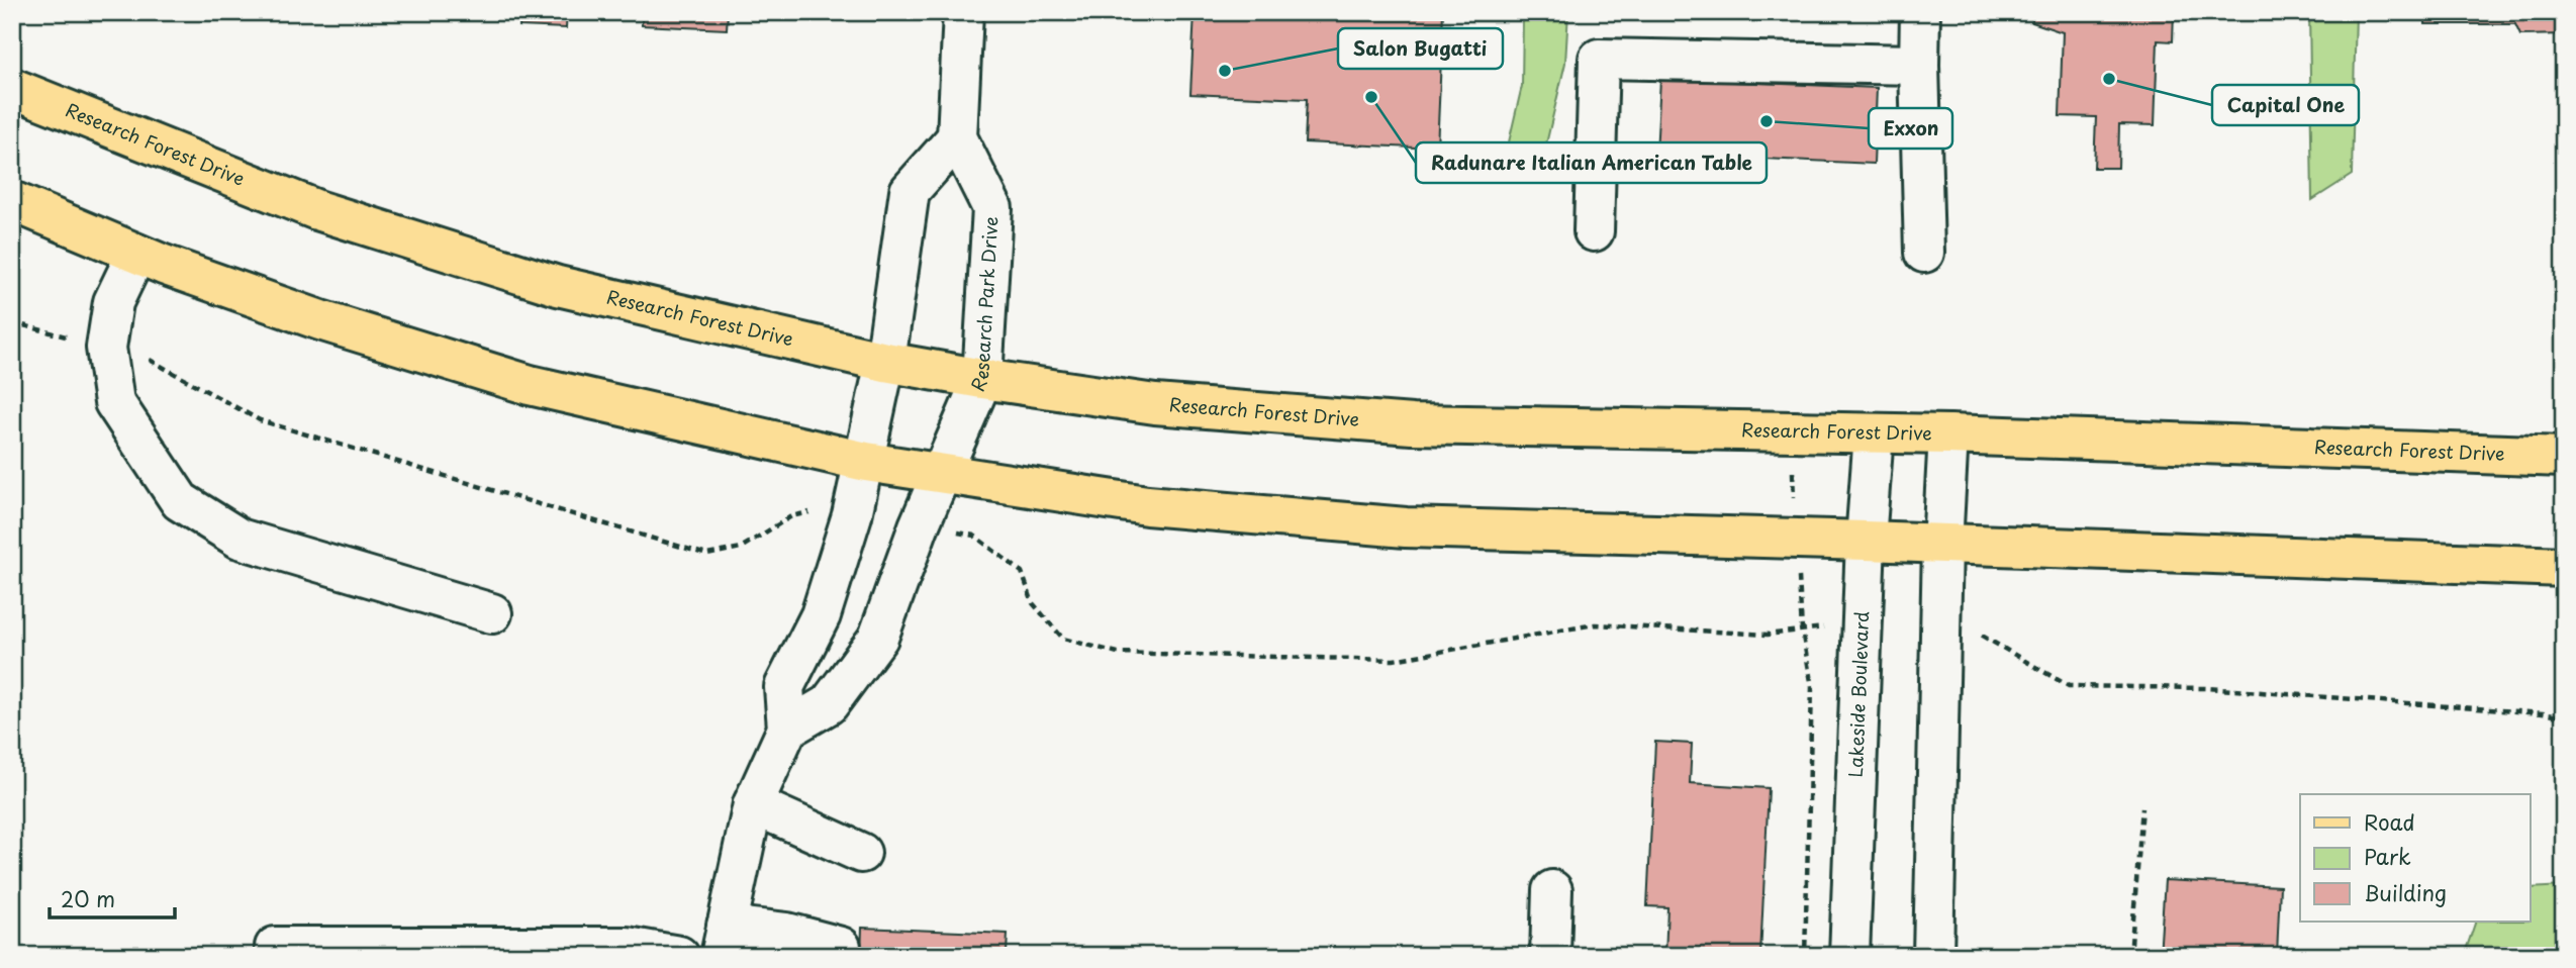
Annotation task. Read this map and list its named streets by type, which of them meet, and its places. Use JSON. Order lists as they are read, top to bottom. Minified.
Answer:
{"streets":{"main road":["Research Forest Drive"],"street":["Research Park Drive","Lakeside Boulevard"]},"crossings":[["Research Forest Drive","Research Park Drive"],["Research Forest Drive","Lakeside Boulevard"]],"places":["Salon Bugatti","Capital One","Radunare Italian American Table","Exxon"],"legend":["Road","Park","Building"],"scale_bar":"20 m"}
